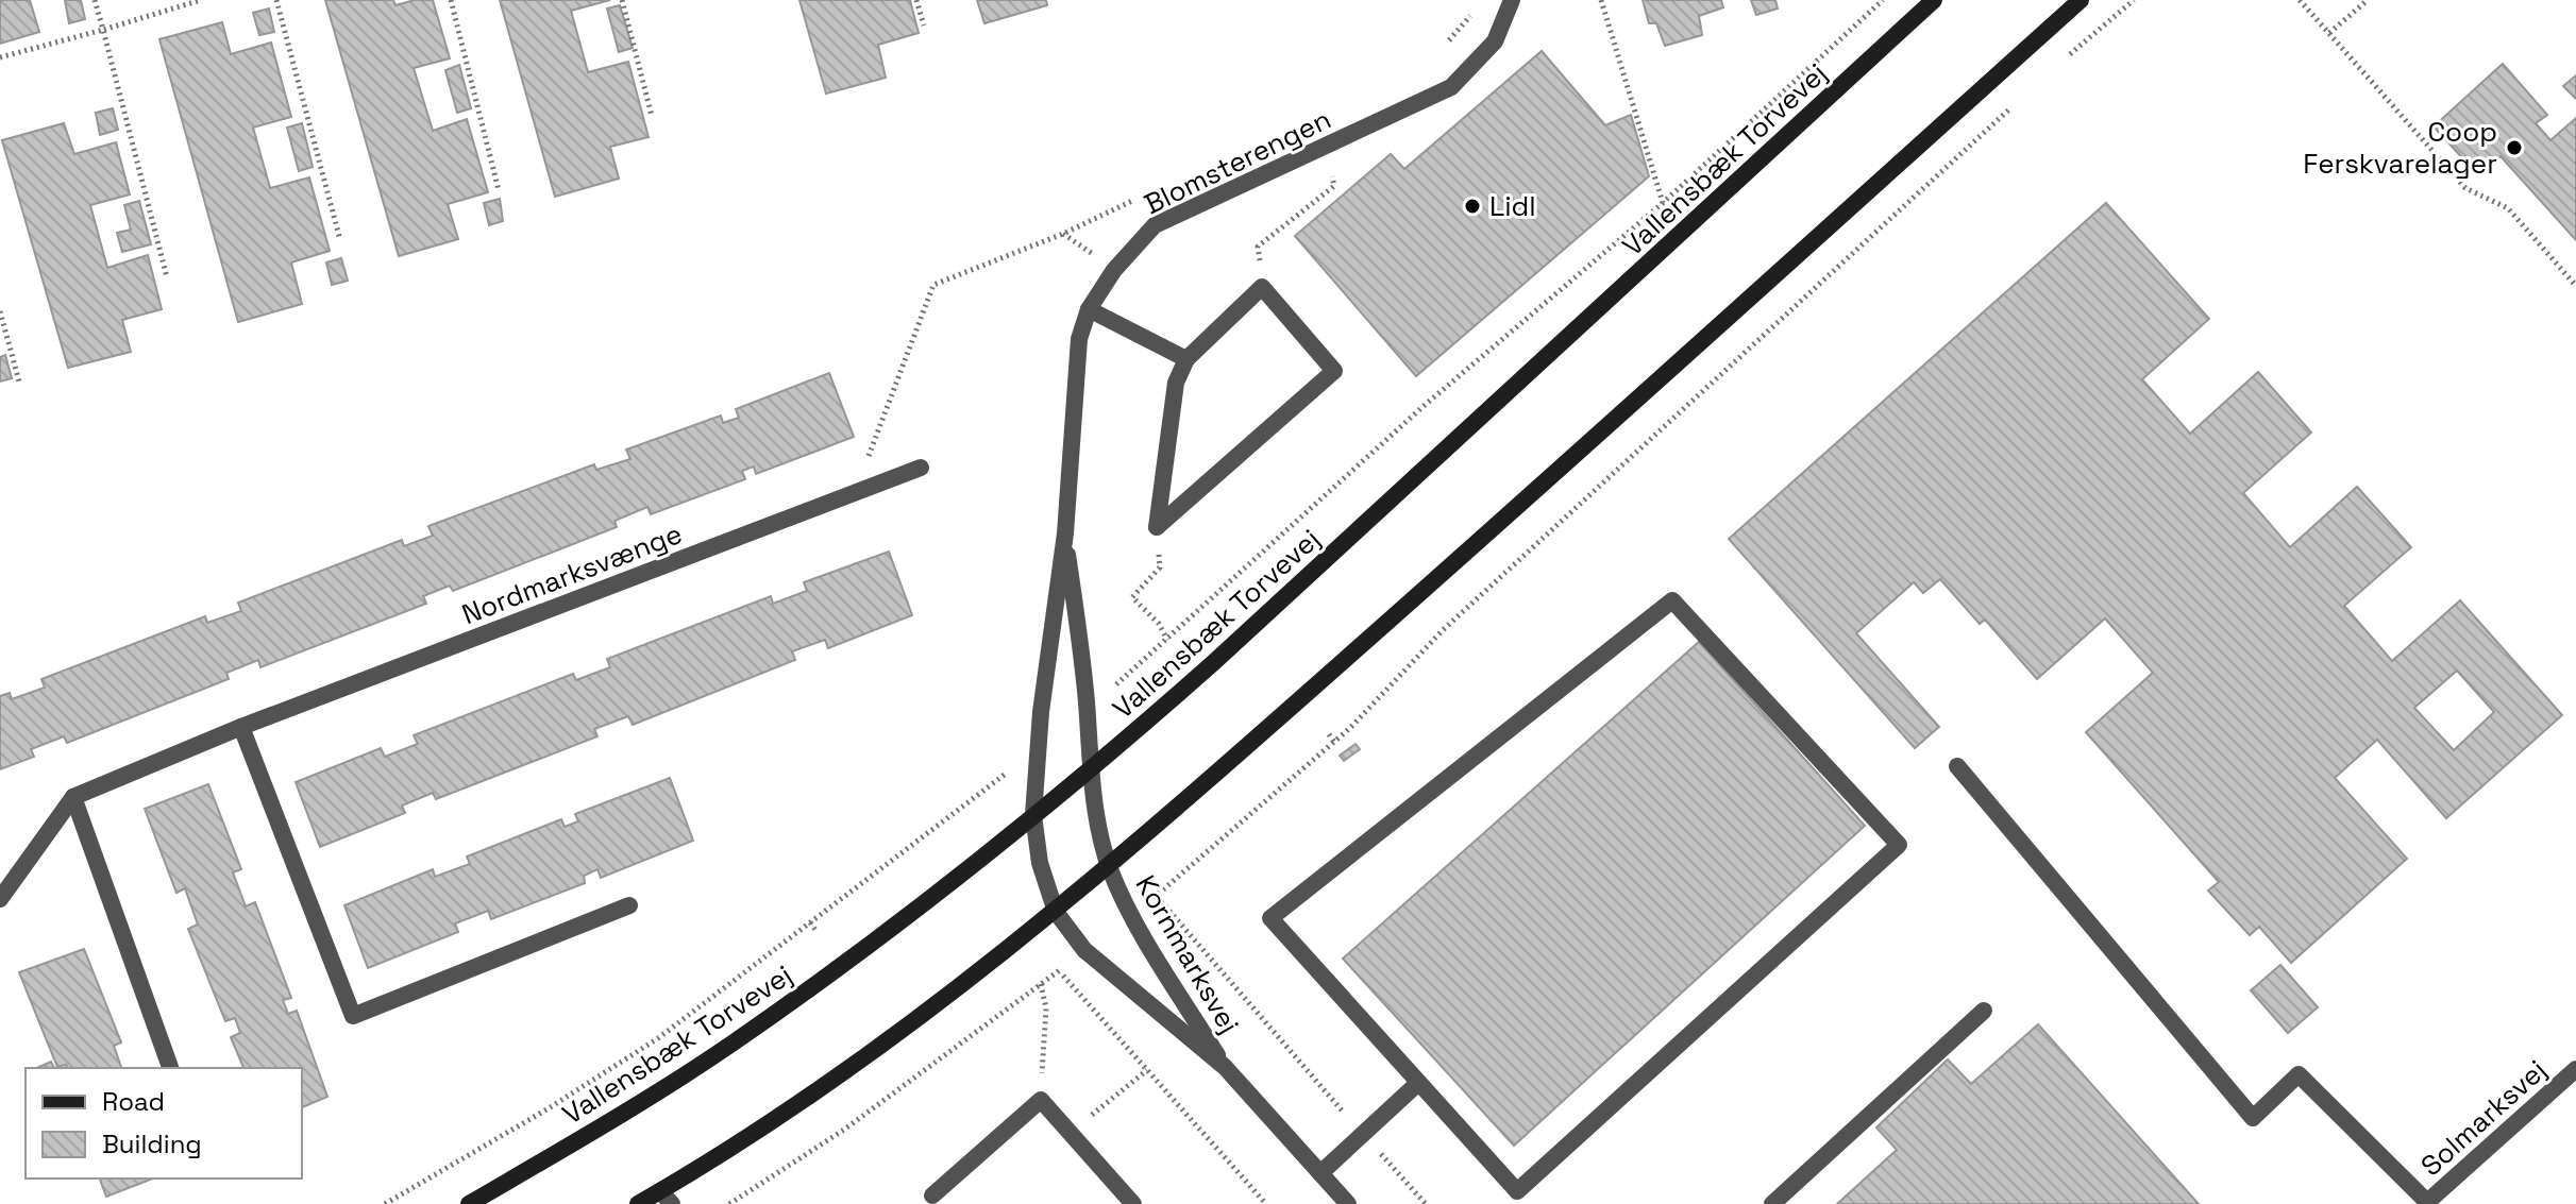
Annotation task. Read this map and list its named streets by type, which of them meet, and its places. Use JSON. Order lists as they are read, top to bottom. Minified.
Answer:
{"streets":{"street":["Vallensbæk Torvevej","Blomsterengen","Nordmarksvænge","Kornmarksvej","Solmarksvej"]},"crossings":[["Vallensbæk Torvevej","Blomsterengen"],["Vallensbæk Torvevej","Kornmarksvej"],["Blomsterengen","Kornmarksvej"]],"places":["Coop Ferskvarelager","Lidl"],"legend":["Road","Building"]}
